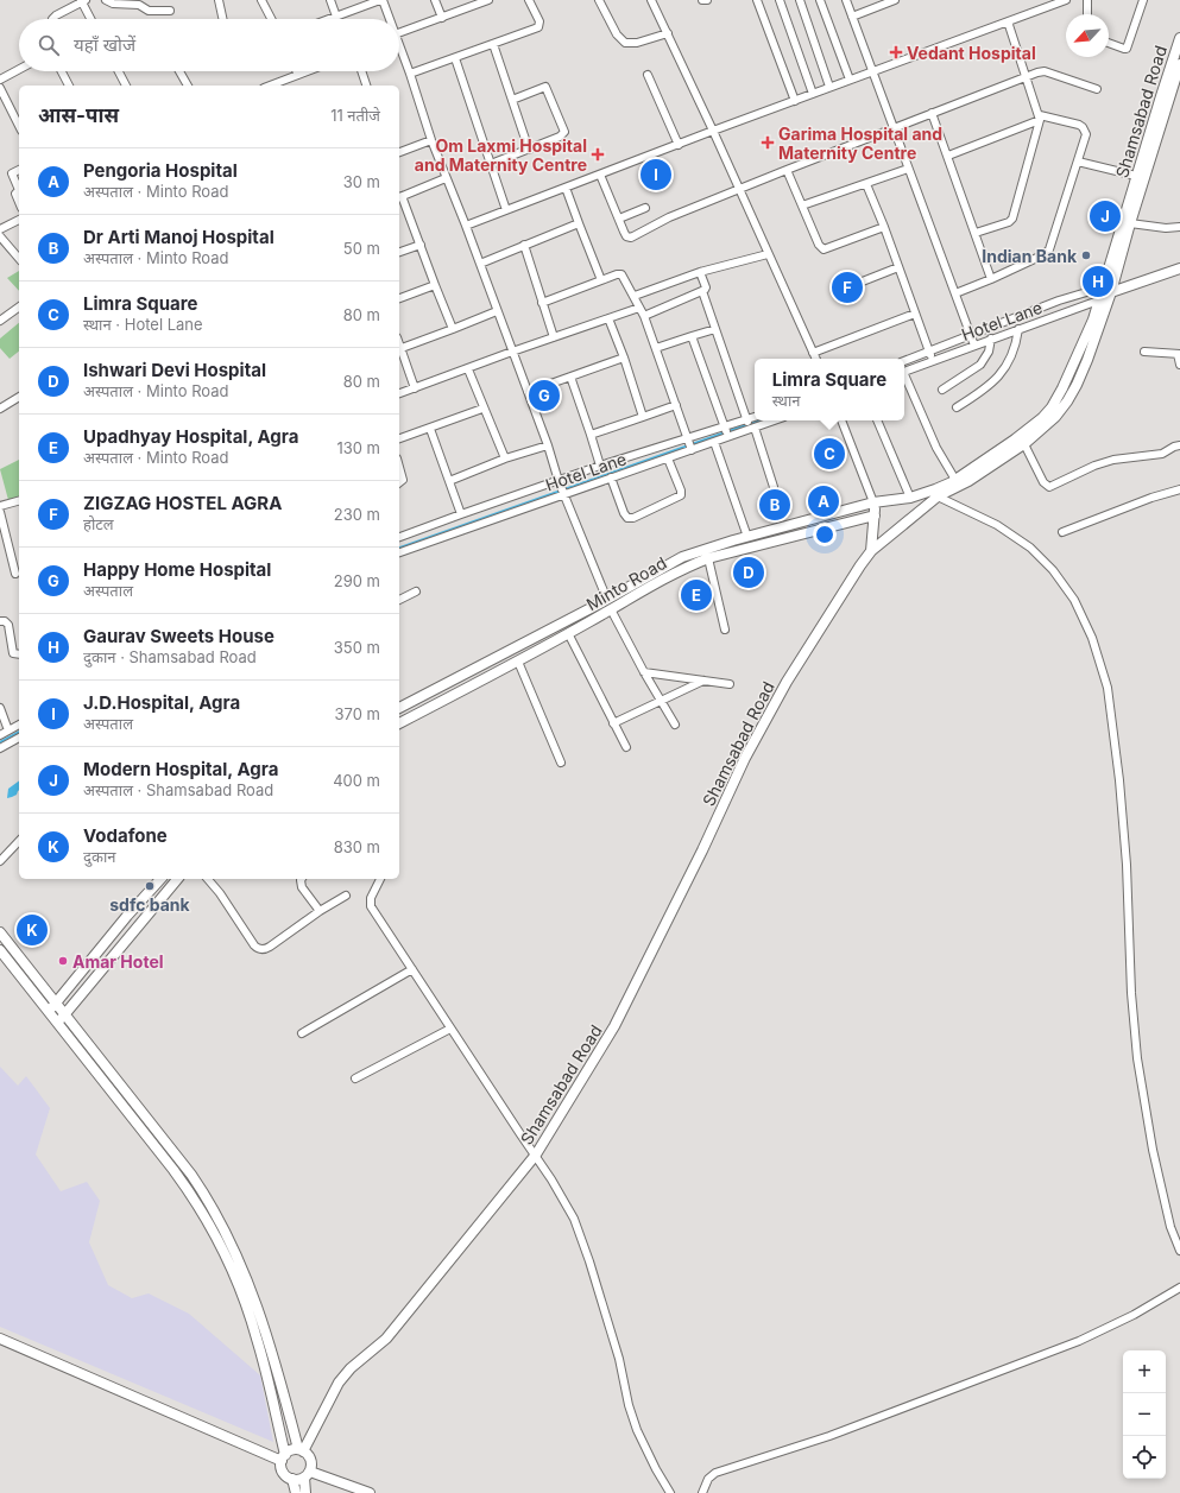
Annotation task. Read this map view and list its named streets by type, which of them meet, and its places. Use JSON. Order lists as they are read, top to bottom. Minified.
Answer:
{"streets":{"main road":["Shamsabad Road","Minto Road"],"street":["Hotel Lane"]},"crossings":[["Shamsabad Road","Hotel Lane"],["Shamsabad Road","Minto Road"]],"places":{"health":["Vedant Hospital","Garima Hospital and Maternity Centre","Om Laxmi Hospital and Maternity Centre"],"other":["Indian Bank","sdfc bank","Amar Hotel"]},"north":"bottom left","page":{"search":"यहाँ खोजें","heading":["आस-पास","11 नतीजे"],"list":[{"mark":"A","name":"Pengoria Hospital","note":"अस्पताल · Minto Road","value":"30 m"},{"mark":"B","name":"Dr Arti Manoj Hospital","note":"अस्पताल · Minto Road","value":"50 m"},{"mark":"C","name":"Limra Square","note":"स्थान · Hotel Lane","value":"80 m"},{"mark":"D","name":"Ishwari Devi Hospital","note":"अस्पताल · Minto Road","value":"80 m"},{"mark":"E","name":"Upadhyay Hospital, Agra","note":"अस्पताल · Minto Road","value":"130 m"},{"mark":"F","name":"ZIGZAG HOSTEL AGRA","note":"होटल","value":"230 m"},{"mark":"G","name":"Happy Home Hospital","note":"अस्पताल","value":"290 m"},{"mark":"H","name":"Gaurav Sweets House","note":"दुकान · Shamsabad Road","value":"350 m"},{"mark":"I","name":"J.D.Hospital, Agra","note":"अस्पताल","value":"370 m"},{"mark":"J","name":"Modern Hospital, Agra","note":"अस्पताल · Shamsabad Road","value":"400 m"},{"mark":"K","name":"Vodafone","note":"दुकान","value":"830 m"}],"pins":["I","J","H","F","G","C","A","B","D","E","K"],"popup":["Limra Square","स्थान"],"map_buttons":["+","−"]}}
